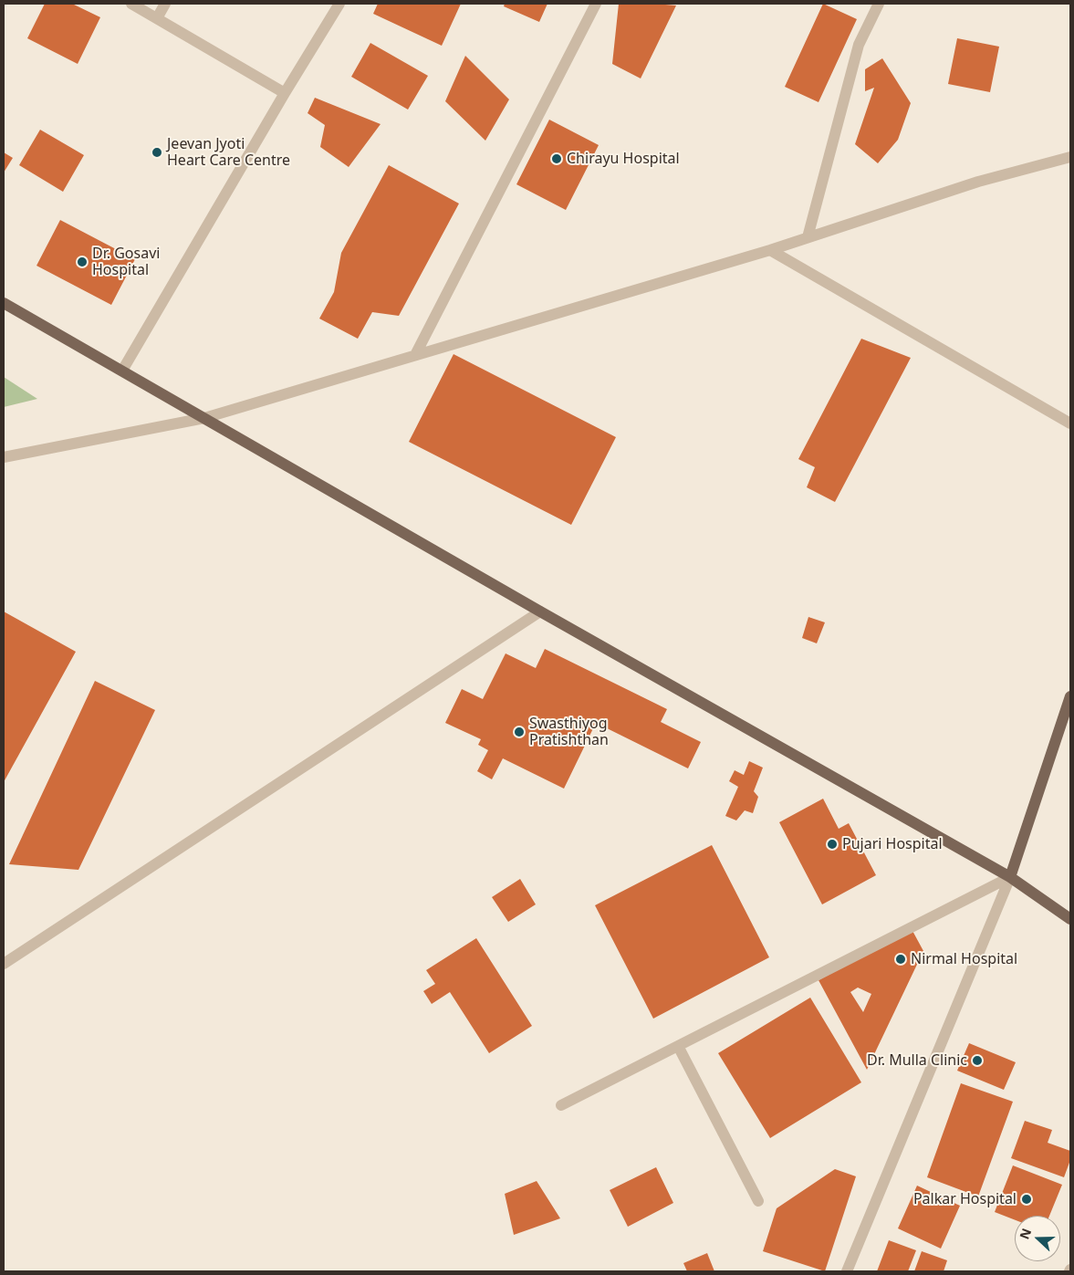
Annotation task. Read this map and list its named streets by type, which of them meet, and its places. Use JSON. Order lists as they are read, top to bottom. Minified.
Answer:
{"places":["Jeevan Jyoti Heart Care Centre","Chirayu Hospital","Dr. Gosavi Hospital","Swasthiyog Pratishthan","Pujari Hospital","Nirmal Hospital","Dr. Mulla Clinic","Palkar Hospital"],"north":"left"}
